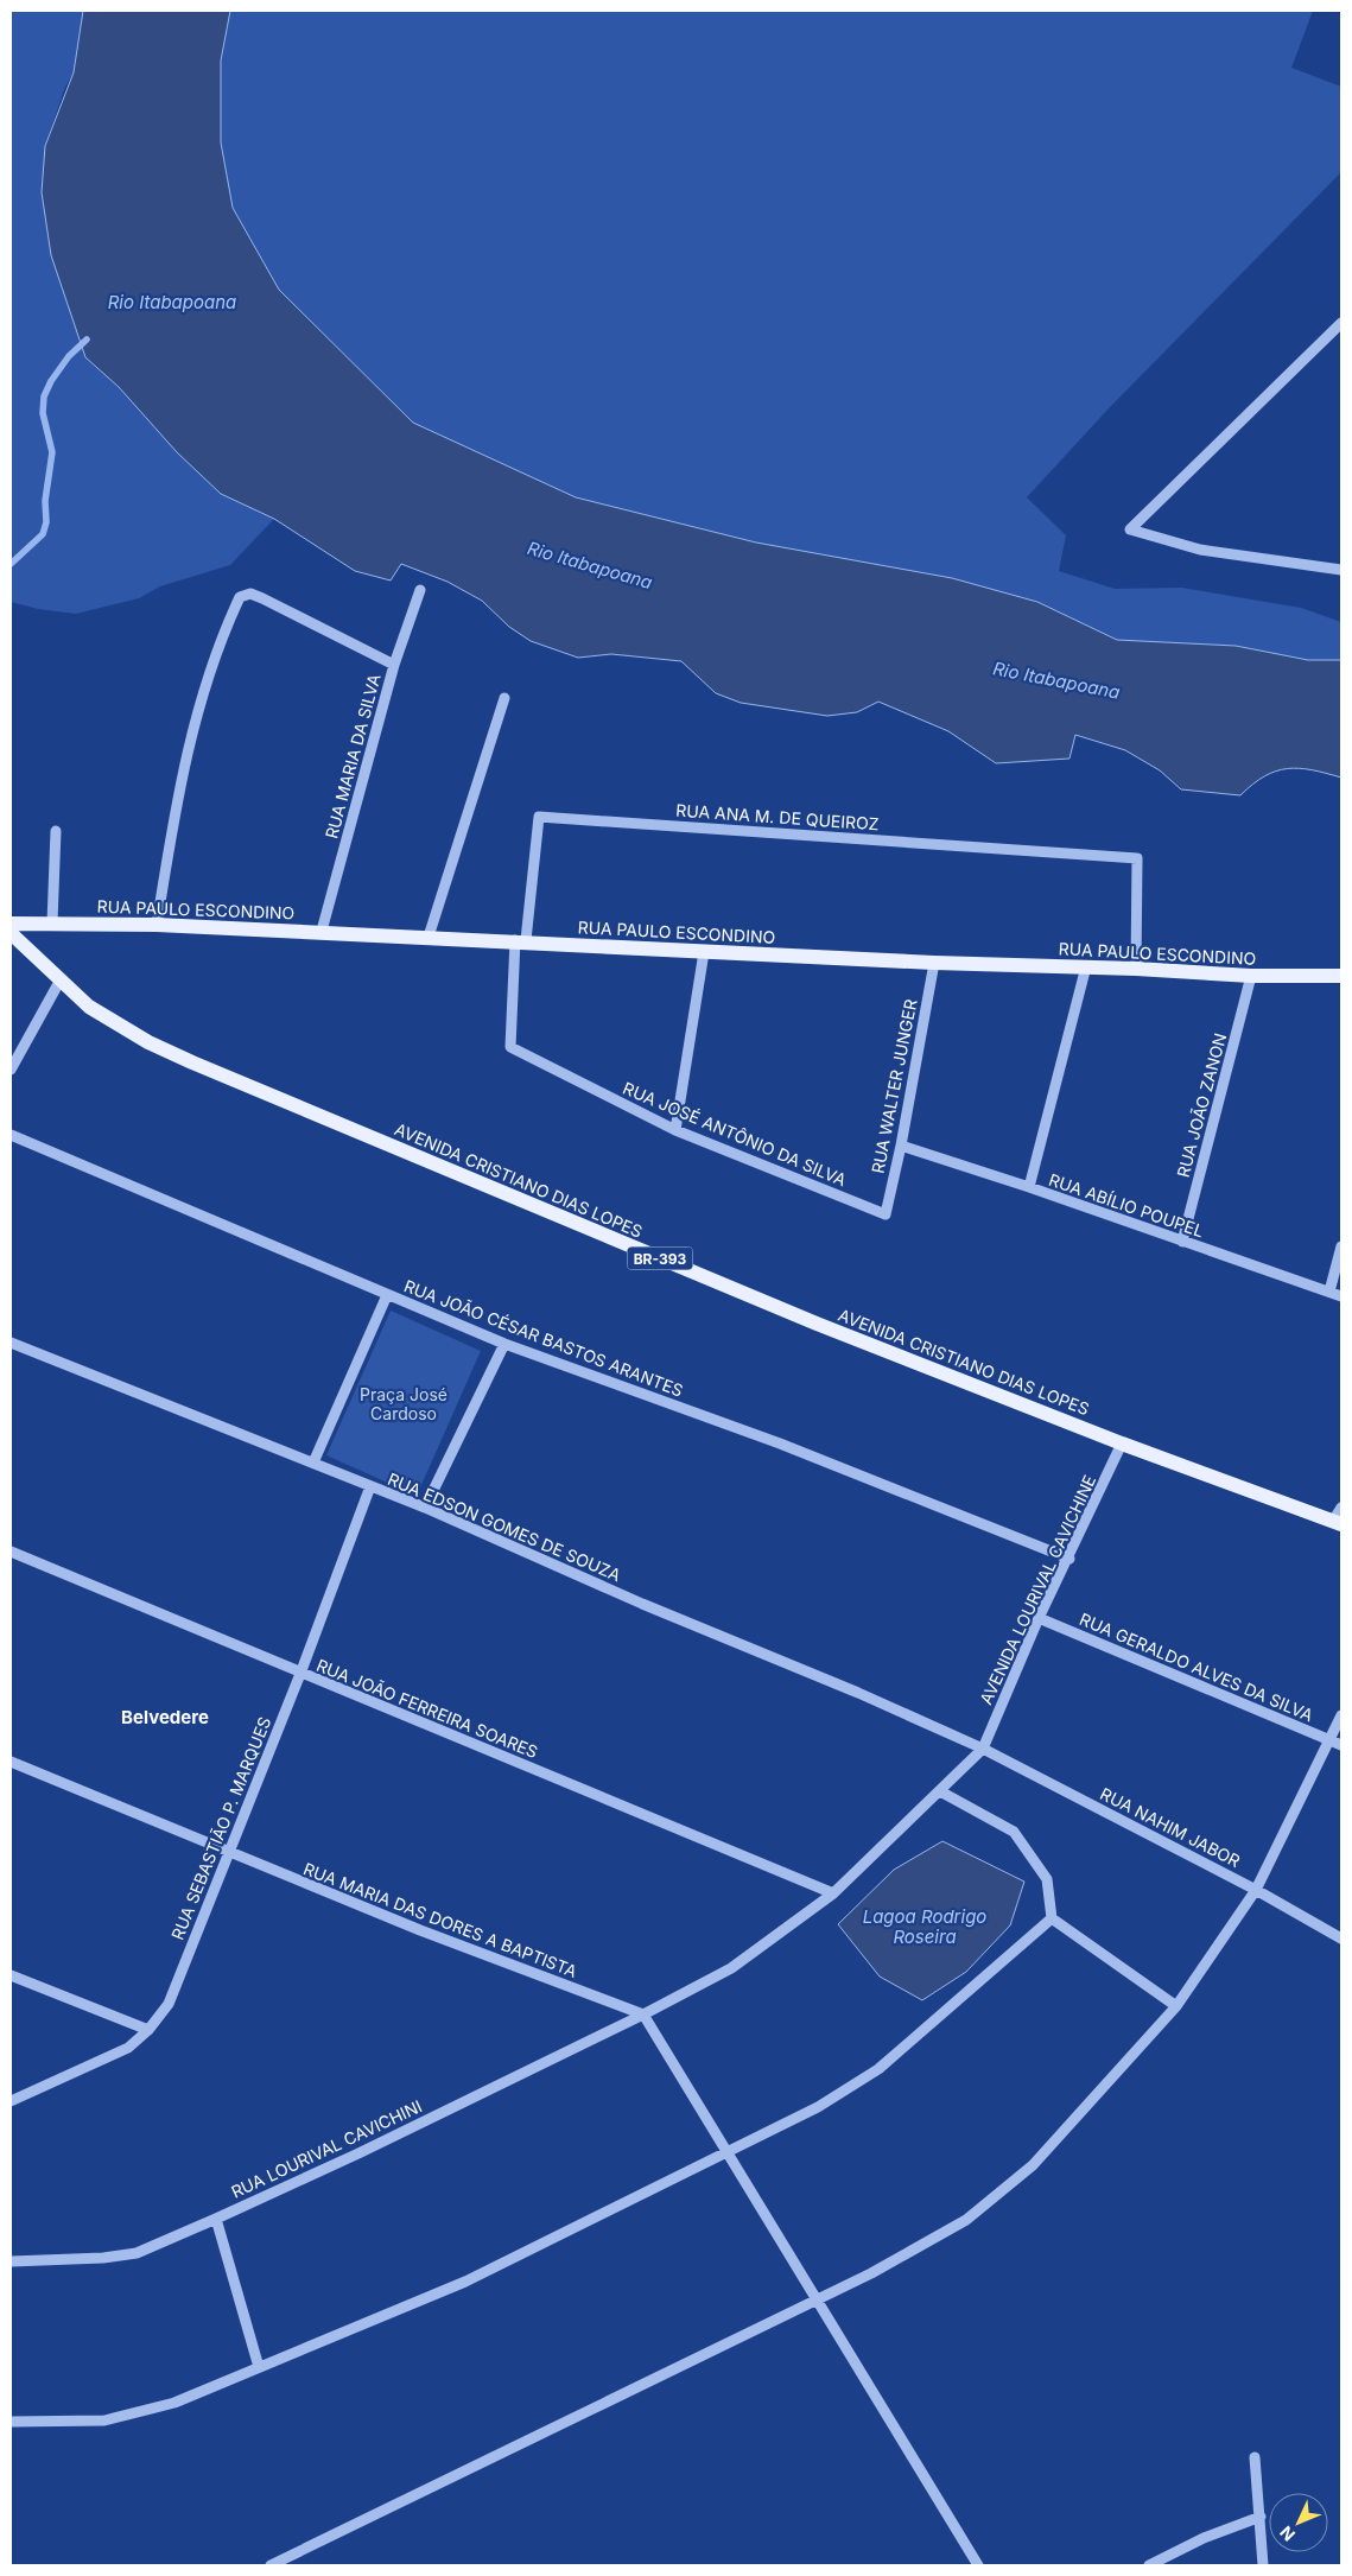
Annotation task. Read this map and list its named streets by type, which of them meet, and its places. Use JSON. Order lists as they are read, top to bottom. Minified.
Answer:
{"streets":{"main road":["RUA PAULO ESCONDINO","AVENIDA CRISTIANO DIAS LOPES","BR-393"],"street":["RUA MARIA DA SILVA","RUA ANA M. DE QUEIROZ","RUA WALTER JUNGER","RUA JOÃO ZANON","RUA JOSÉ ANTÔNIO DA SILVA","RUA ABÍLIO POUPEL","RUA JOÃO CÉSAR BASTOS ARANTES","RUA EDSON GOMES DE SOUZA","AVENIDA LOURIVAL CAVICHINE","RUA GERALDO ALVES DA SILVA","RUA JOÃO FERREIRA SOARES","RUA NAHIM JABOR","RUA SEBASTIÃO P. MARQUES","RUA MARIA DAS DORES A BAPTISTA","RUA LOURIVAL CAVICHINI"]},"crossings":[["RUA MARIA DA SILVA","RUA PAULO ESCONDINO"],["RUA ANA M. DE QUEIROZ","RUA PAULO ESCONDINO"],["RUA ANA M. DE QUEIROZ","RUA JOSÉ ANTÔNIO DA SILVA"],["RUA PAULO ESCONDINO","RUA WALTER JUNGER"],["RUA PAULO ESCONDINO","RUA JOÃO ZANON"],["RUA PAULO ESCONDINO","RUA JOSÉ ANTÔNIO DA SILVA"],["RUA WALTER JUNGER","RUA JOSÉ ANTÔNIO DA SILVA"],["RUA WALTER JUNGER","RUA ABÍLIO POUPEL"],["RUA JOÃO ZANON","RUA ABÍLIO POUPEL"],["AVENIDA CRISTIANO DIAS LOPES","AVENIDA LOURIVAL CAVICHINE"],["RUA JOÃO CÉSAR BASTOS ARANTES","AVENIDA LOURIVAL CAVICHINE"],["RUA EDSON GOMES DE SOUZA","AVENIDA LOURIVAL CAVICHINE"],["RUA EDSON GOMES DE SOUZA","RUA NAHIM JABOR"],["RUA EDSON GOMES DE SOUZA","RUA SEBASTIÃO P. MARQUES"],["RUA EDSON GOMES DE SOUZA","RUA LOURIVAL CAVICHINI"],["AVENIDA LOURIVAL CAVICHINE","RUA GERALDO ALVES DA SILVA"],["AVENIDA LOURIVAL CAVICHINE","RUA NAHIM JABOR"],["AVENIDA LOURIVAL CAVICHINE","RUA LOURIVAL CAVICHINI"],["RUA JOÃO FERREIRA SOARES","RUA SEBASTIÃO P. MARQUES"],["RUA JOÃO FERREIRA SOARES","RUA LOURIVAL CAVICHINI"],["RUA NAHIM JABOR","RUA LOURIVAL CAVICHINI"],["RUA SEBASTIÃO P. MARQUES","RUA MARIA DAS DORES A BAPTISTA"],["RUA MARIA DAS DORES A BAPTISTA","RUA LOURIVAL CAVICHINI"]],"districts":["Belvedere"],"water":["Rio Itabapoana","Lagoa Rodrigo Roseira"],"parks":["Praça José Cardoso"],"north":"bottom left"}
